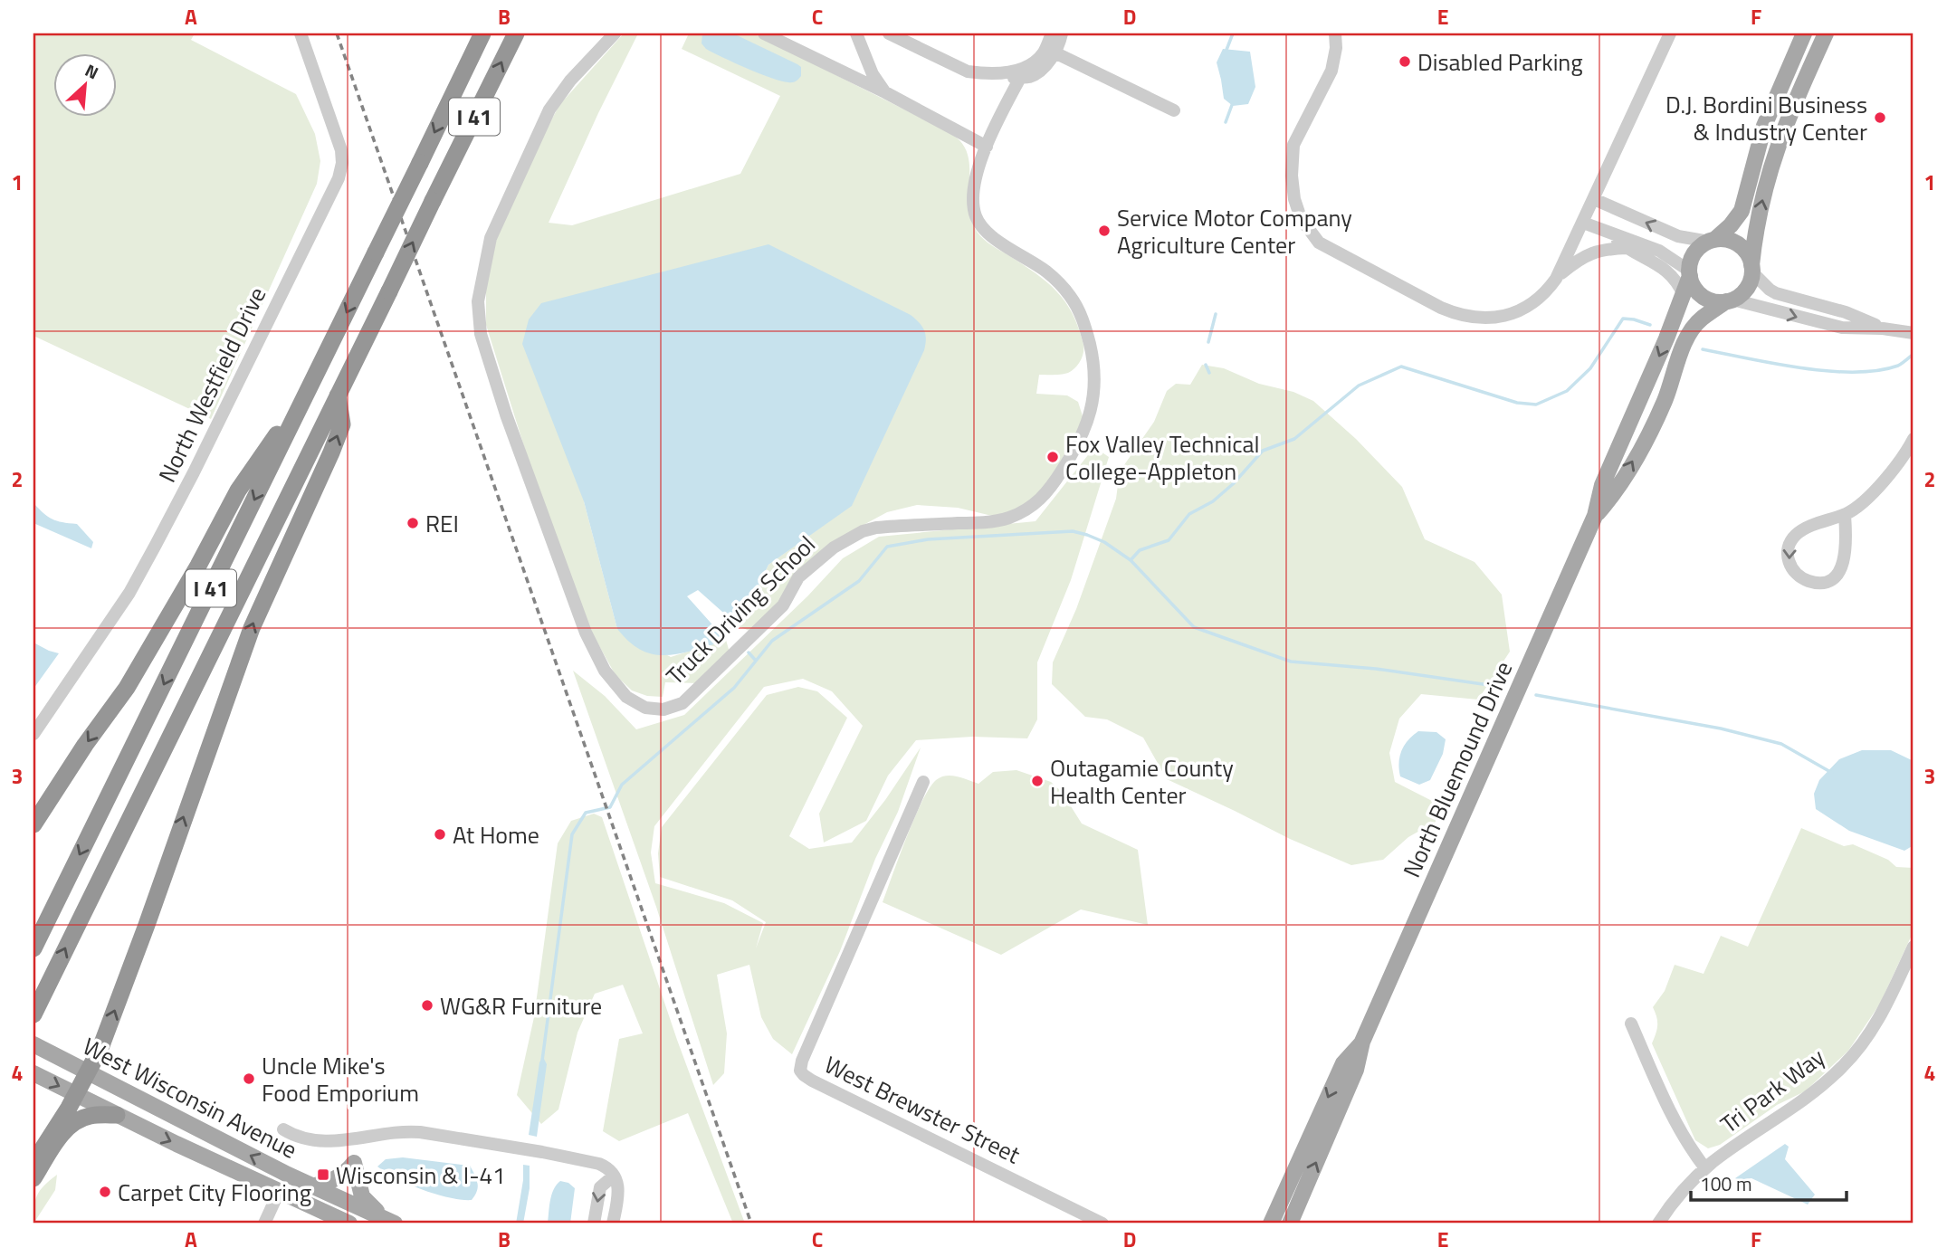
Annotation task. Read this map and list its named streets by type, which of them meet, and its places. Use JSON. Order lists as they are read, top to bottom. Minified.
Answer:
{"streets":{"highway":["I 41"],"main road":["North Bluemound Drive","West Wisconsin Avenue"],"street":["North Westfield Drive","Truck Driving School","Tri Park Way","West Brewster Street"]},"places":{"other":["Disabled Parking","D.J. Bordini Business & Industry Center","Service Motor Company Agriculture Center","Fox Valley Technical College-Appleton","REI","Outagamie County Health Center","At Home","WG&R Furniture","Uncle Mike's Food Emporium","Carpet City Flooring"],"transit":["Wisconsin & I-41"]},"scale_bar":"100 m","north":"top right","grid":{"columns":["A","B","C","D","E","F"],"rows":["1","2","3","4"]}}
